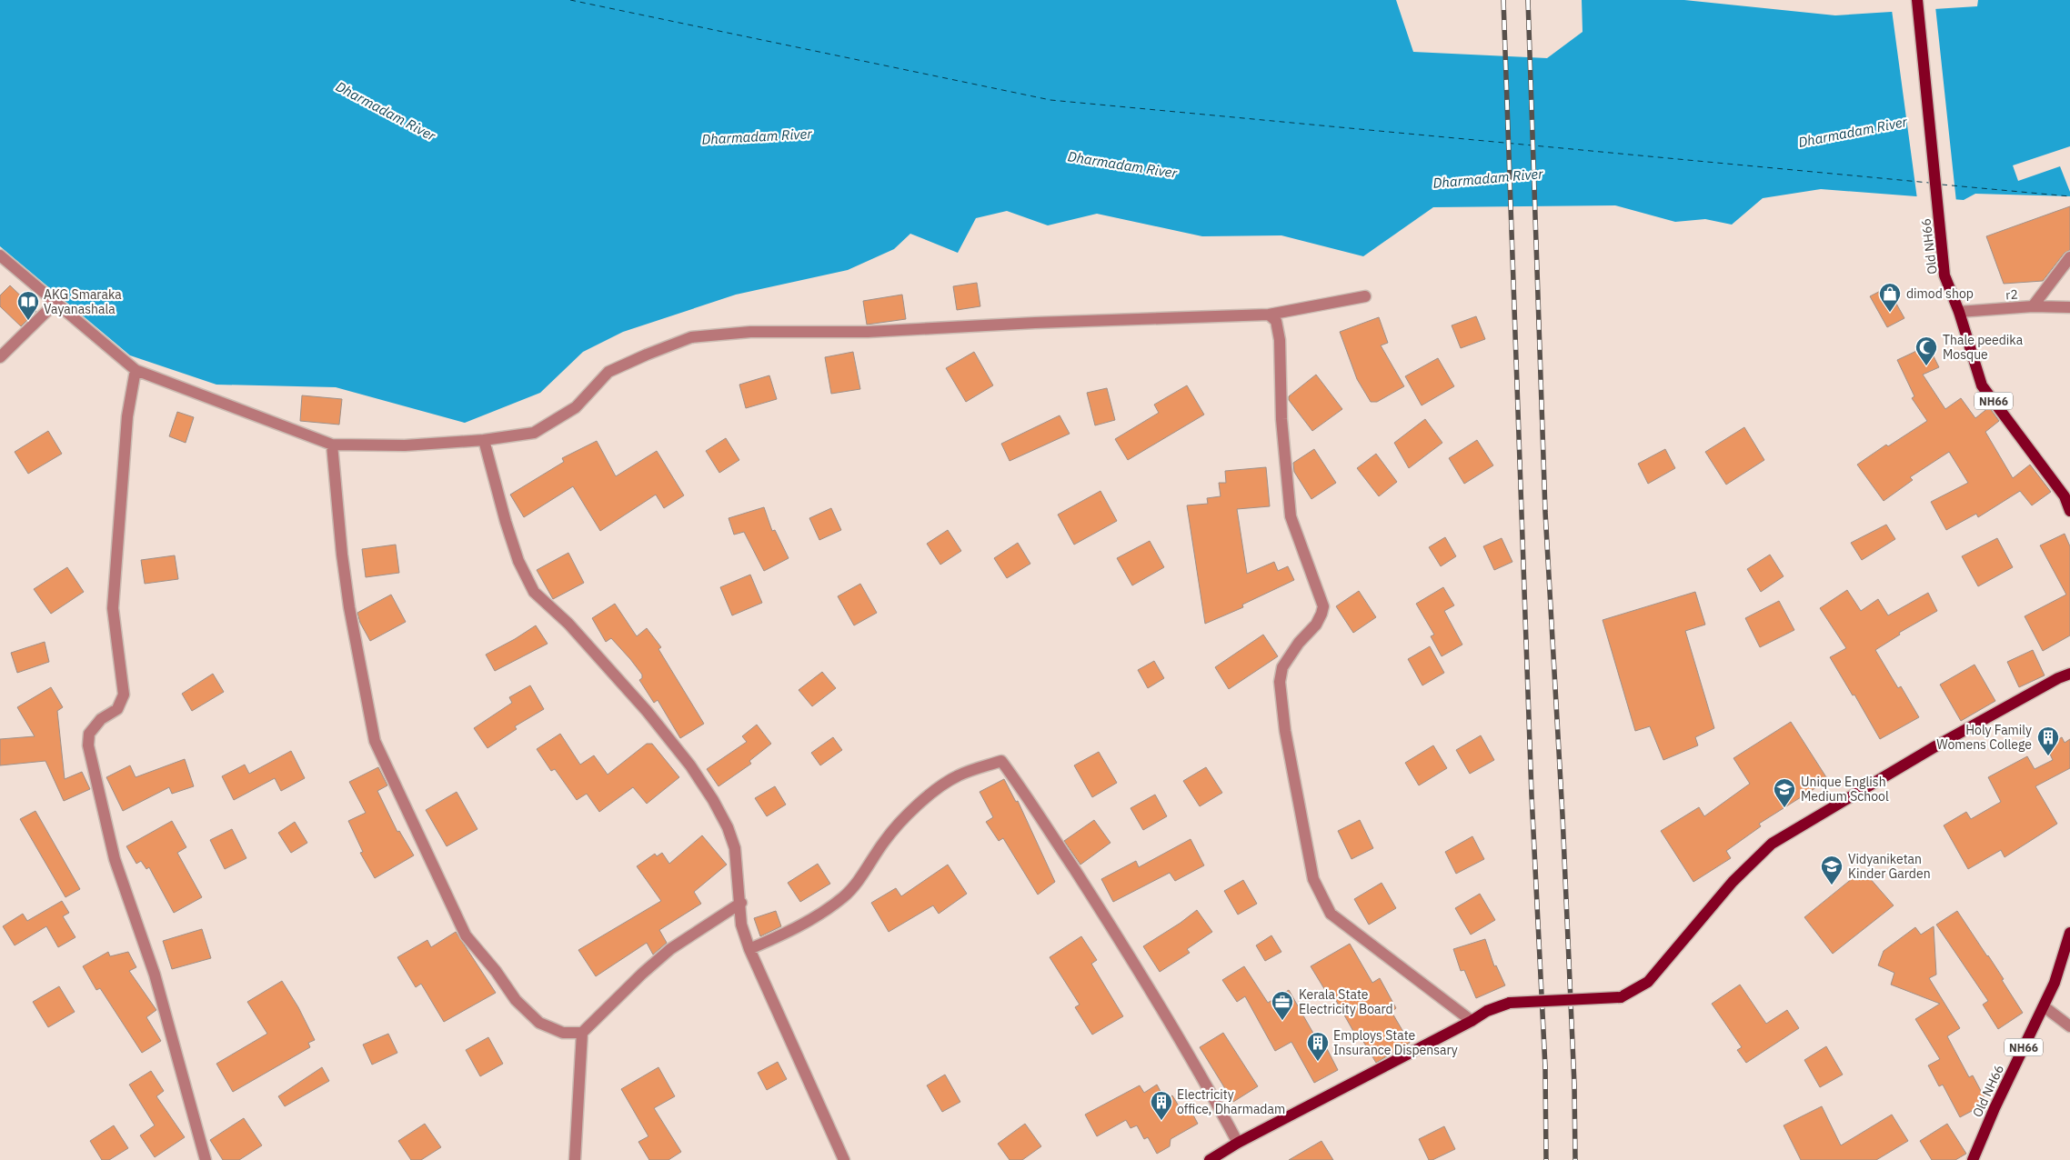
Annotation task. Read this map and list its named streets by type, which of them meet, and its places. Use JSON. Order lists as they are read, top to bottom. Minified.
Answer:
{"streets":{"main road":["Old NH66","NH66"],"street":["r2"]},"crossings":[["Old NH66","r2"]],"water":["Dharmadam River"],"places":{"shop":["dimod shop"],"library":["AKG Smaraka Vayanashala"],"mosque":["Thale peedika Mosque"],"building":["Holy Family Womens College","Employs State Insurance Dispensary","Electricity office, Dharmadam"],"school or university":["Unique English Medium School","Vidyaniketan Kinder Garden"],"office":["Kerala State Electricity Board"]}}
